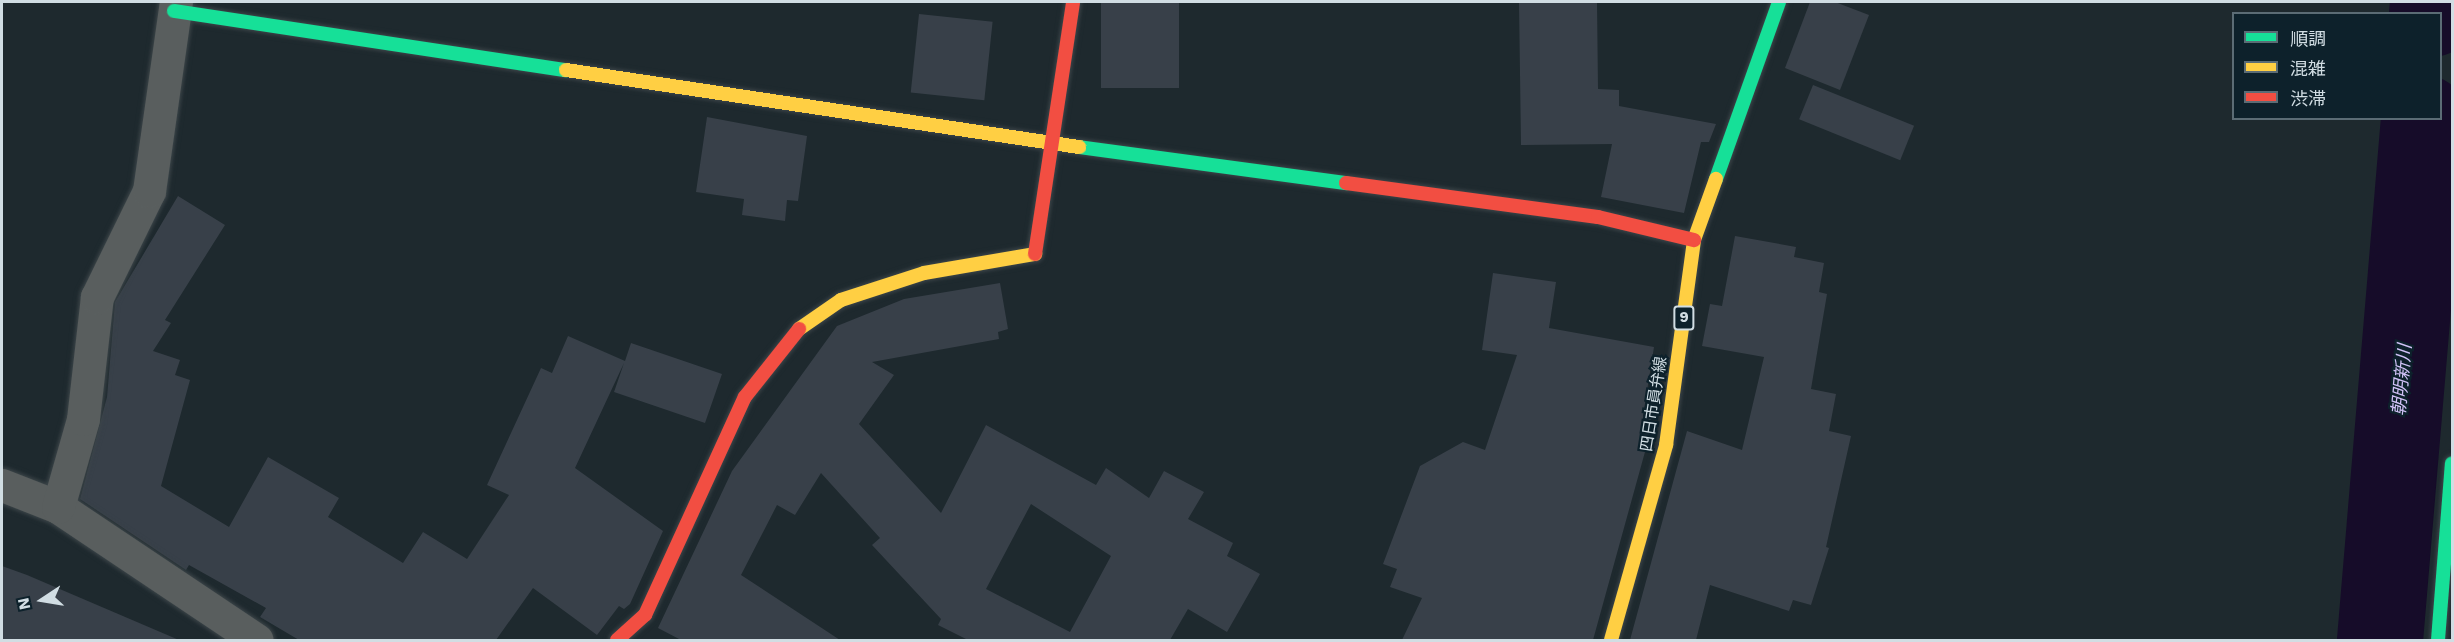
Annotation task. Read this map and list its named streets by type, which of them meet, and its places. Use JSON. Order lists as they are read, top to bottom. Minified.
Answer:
{"streets":{"street":["9","四日市員弁線"]},"water":["朝明新川"],"legend":["順調","混雑","渋滞"],"north":"left"}
